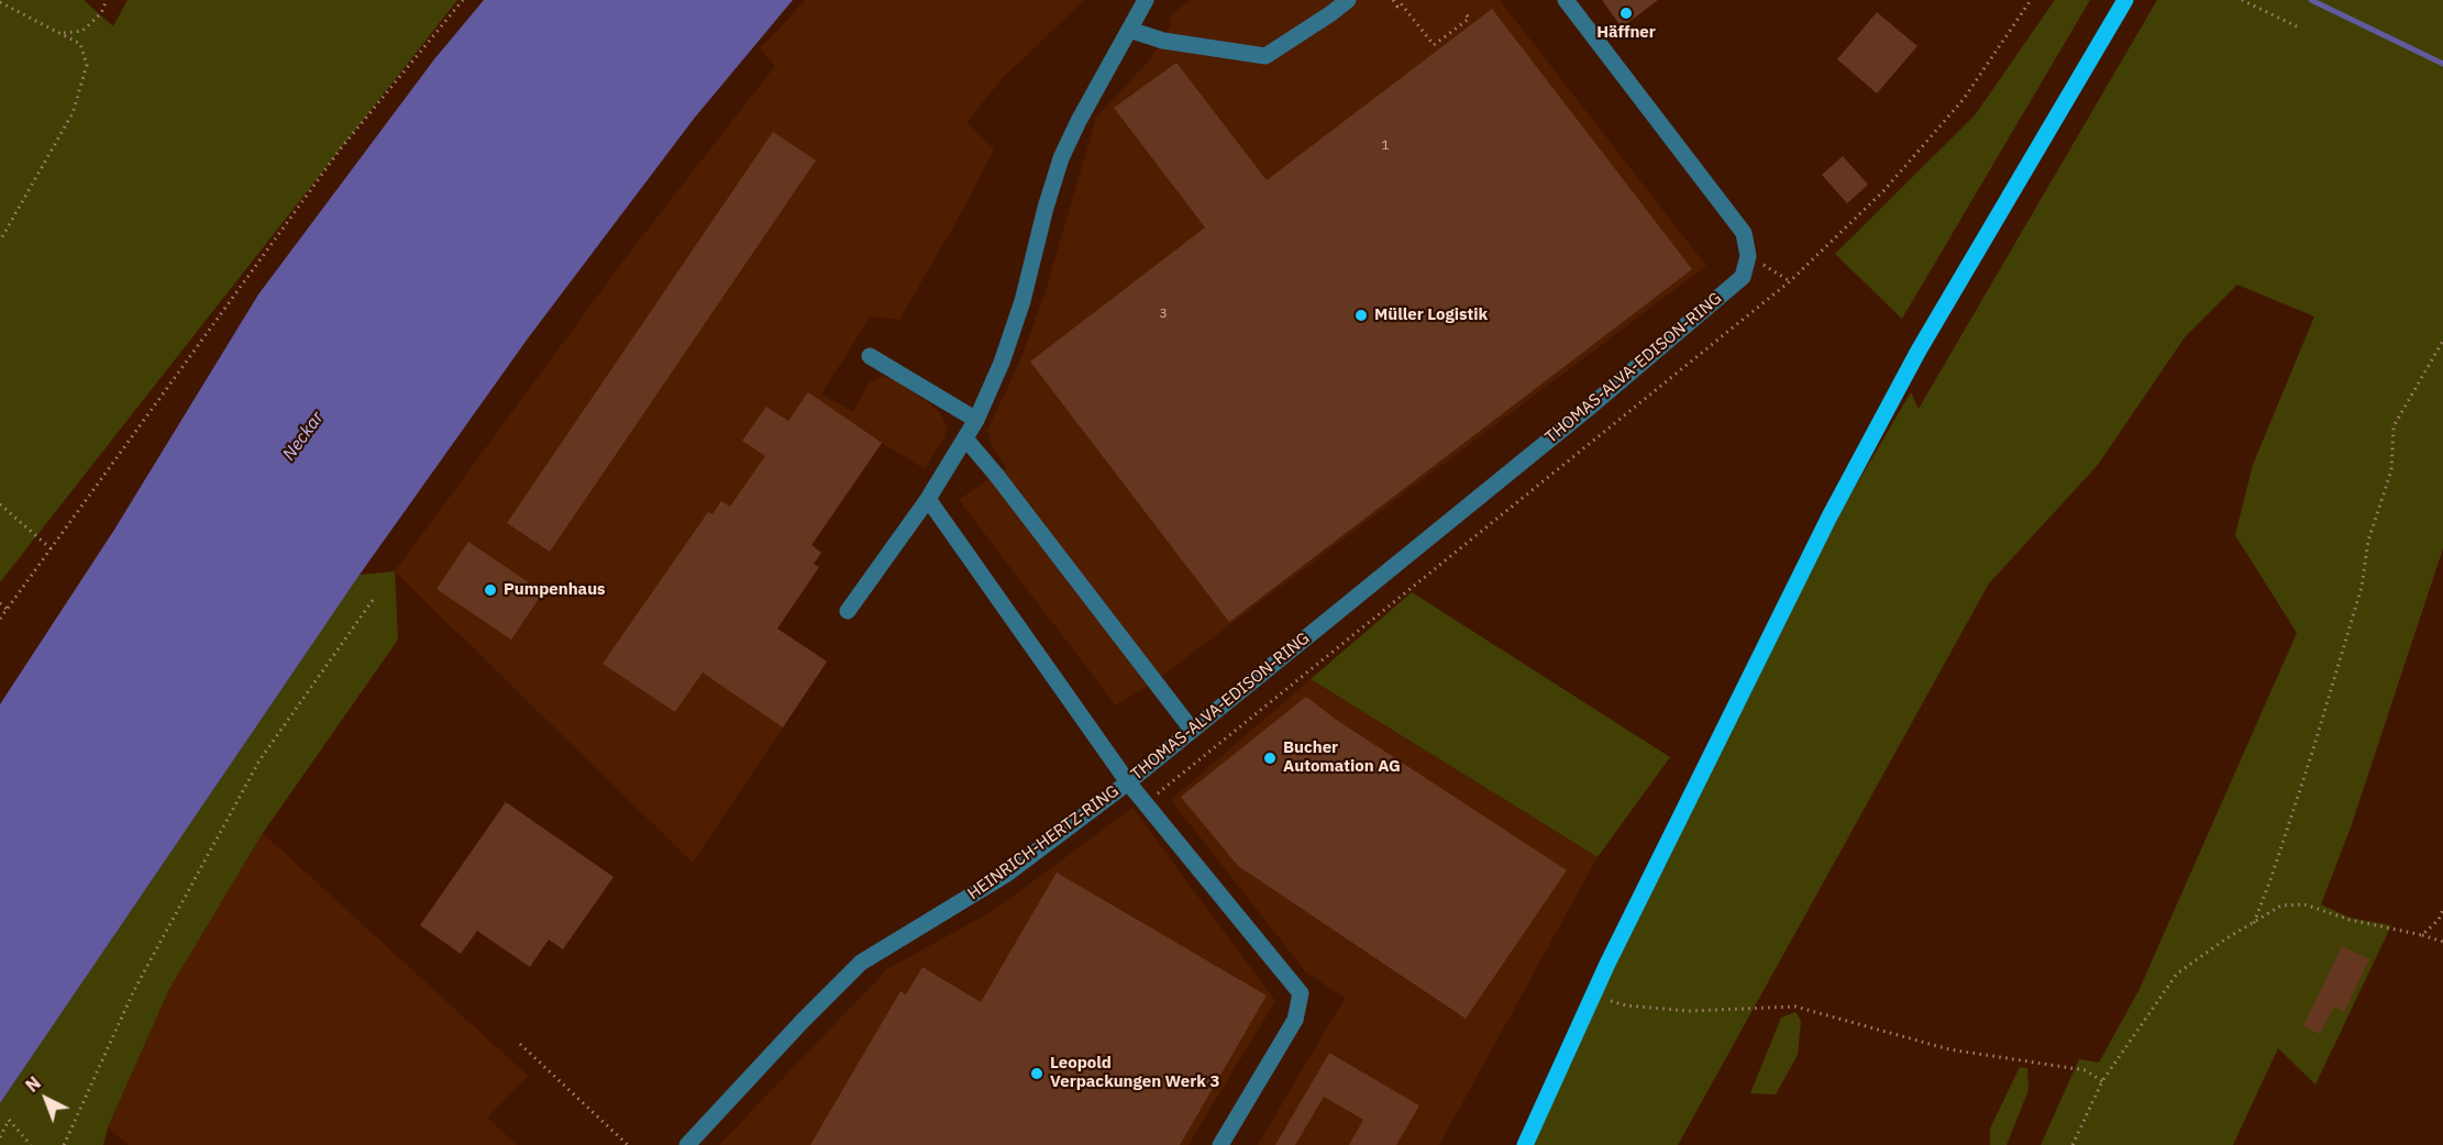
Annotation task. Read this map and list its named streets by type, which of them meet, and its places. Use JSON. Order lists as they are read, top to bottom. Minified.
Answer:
{"streets":{"street":["THOMAS-ALVA-EDISON-RING","HEINRICH-HERTZ-RING"]},"crossings":[["THOMAS-ALVA-EDISON-RING","HEINRICH-HERTZ-RING"]],"water":["Neckar"],"places":["Häffner","Müller Logistik","Pumpenhaus","Bucher Automation AG","Leopold Verpackungen Werk 3"],"house_numbers":["1","3"],"north":"top left"}
